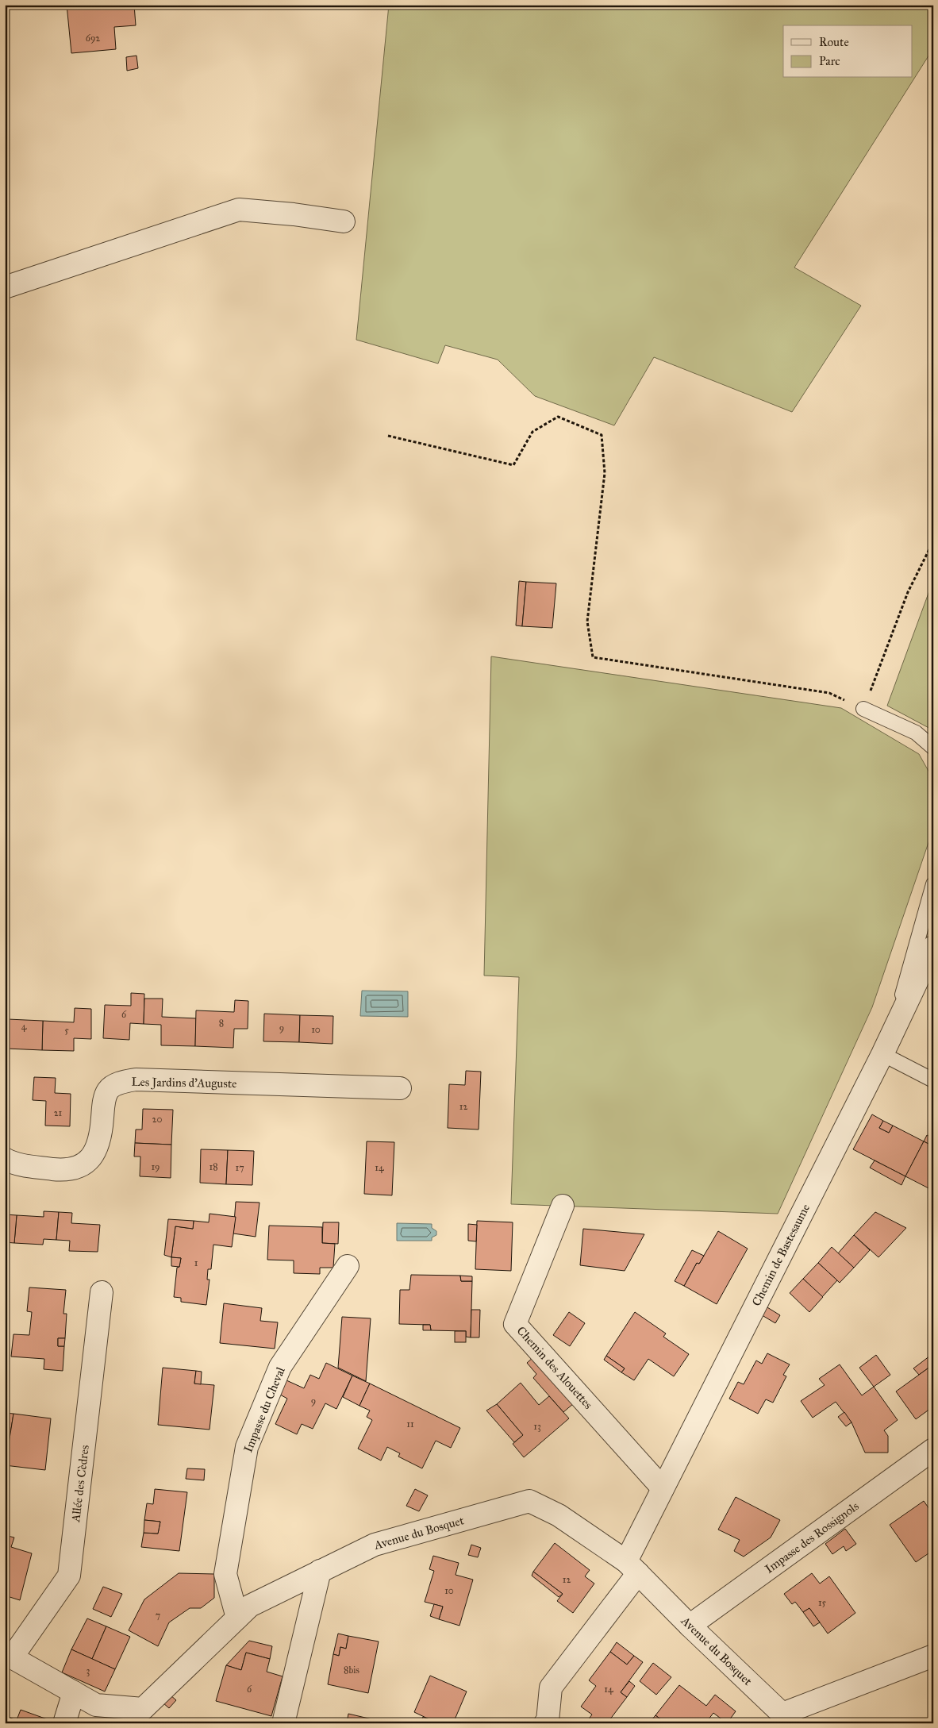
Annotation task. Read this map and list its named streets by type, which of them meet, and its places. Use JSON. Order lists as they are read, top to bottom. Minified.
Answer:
{"streets":{"street":["Les Jardins d'Auguste","Chemin de Bastesaume","Chemin des Alouettes","Impasse du Cheval","Allée des Cèdres","Avenue du Bosquet","Impasse des Rossignols"]},"crossings":[["Chemin de Bastesaume","Chemin des Alouettes"],["Chemin de Bastesaume","Avenue du Bosquet"],["Impasse du Cheval","Avenue du Bosquet"],["Allée des Cèdres","Avenue du Bosquet"],["Avenue du Bosquet","Impasse des Rossignols"]],"house_numbers":["692","6","8","4","9","10","5","12","21","20","19","18","17","14","1","9","11","13","12","10","15","7","8bis","3","6","14"],"legend":["Route","Parc"]}
